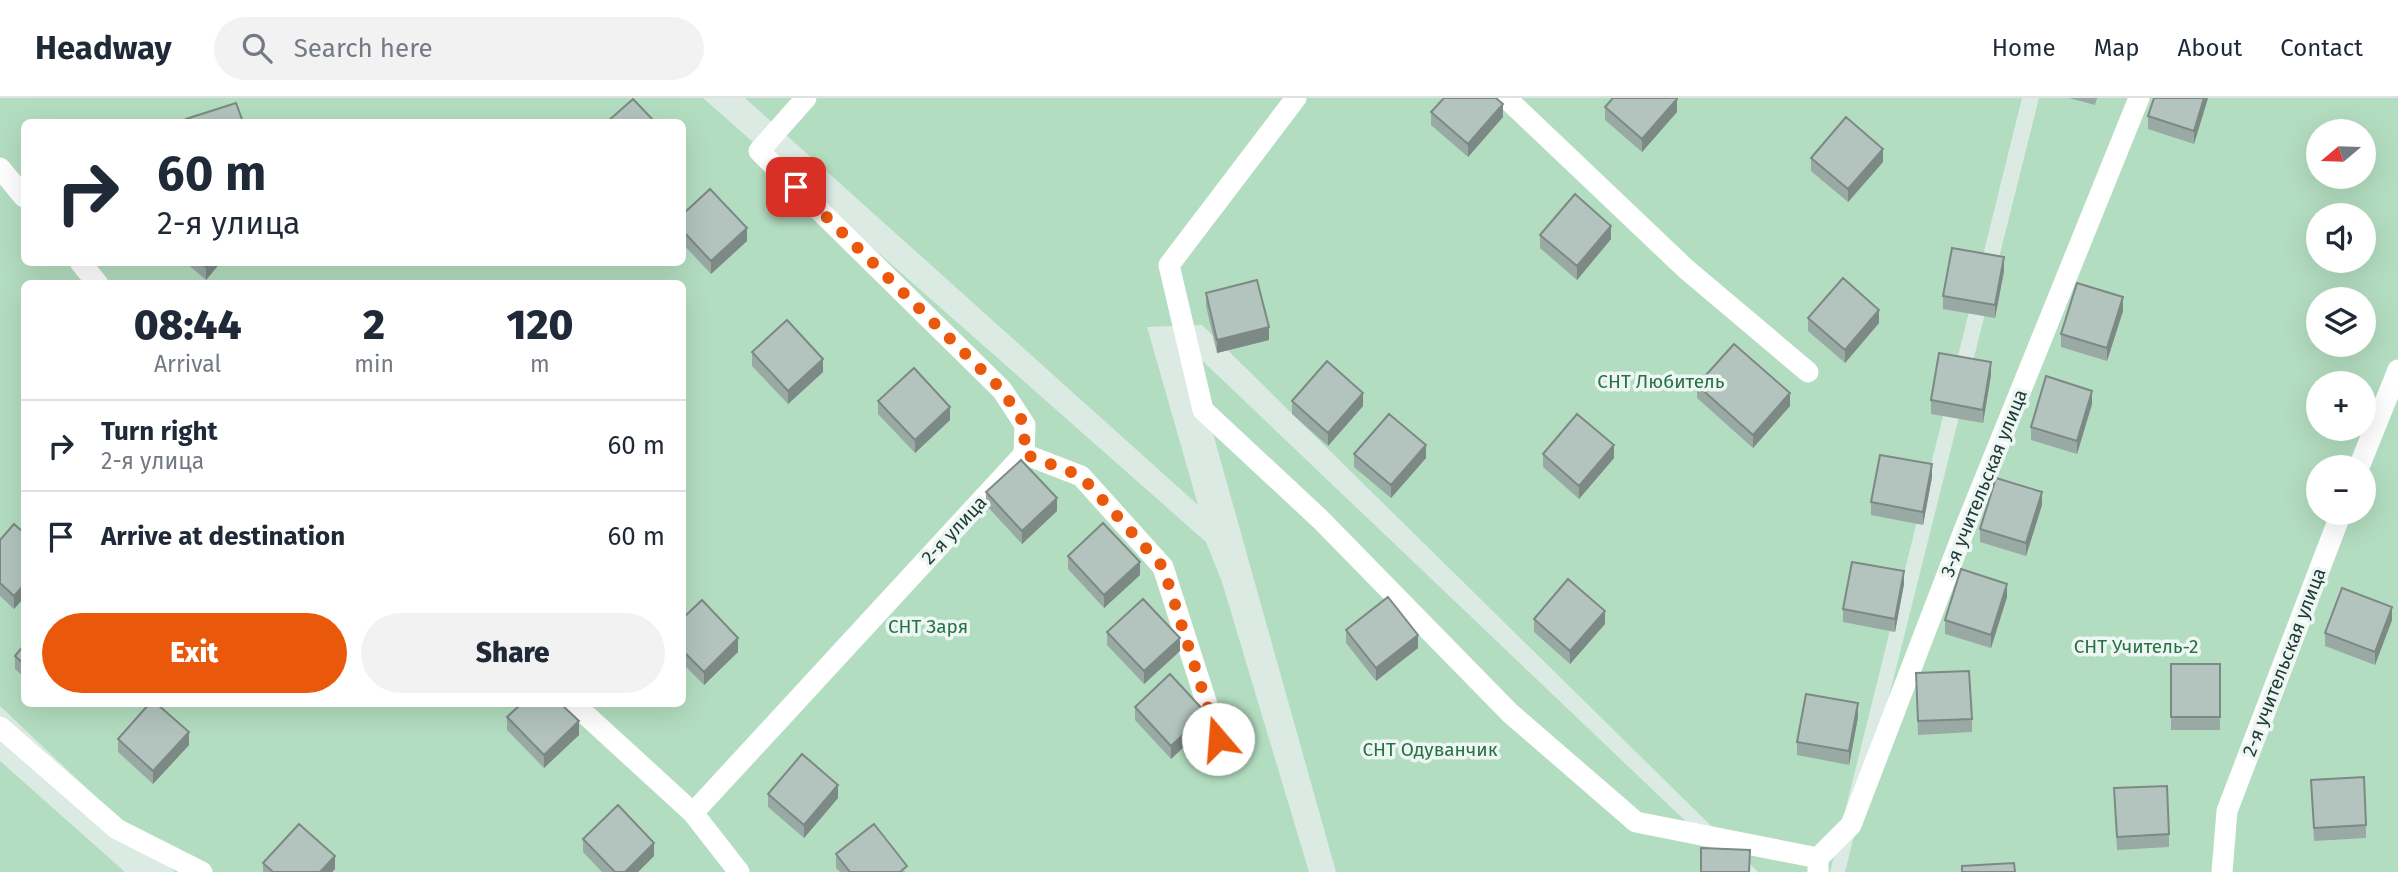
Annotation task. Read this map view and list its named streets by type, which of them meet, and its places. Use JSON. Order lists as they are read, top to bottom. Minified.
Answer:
{"streets":{"street":["3-я учительская улица","2-я улица","2-я учительская улица"]},"parks":["СНТ Любитель","СНТ Заря","СНТ Учитель-2","СНТ Одуванчик"],"north":"left","page":{"header":"Headway","search":"Search here","nav":["Home","Map","About","Contact"],"map_buttons":["+","−"],"turn":["60 m","2-я улица"],"eta":["08:44","Arrival","2","min","120","m"],"list":[{"name":"Turn right","note":"2-я улица","value":"60 m"},{"name":"Arrive at destination","value":"60 m"}],"buttons":["Exit","Share"]}}
